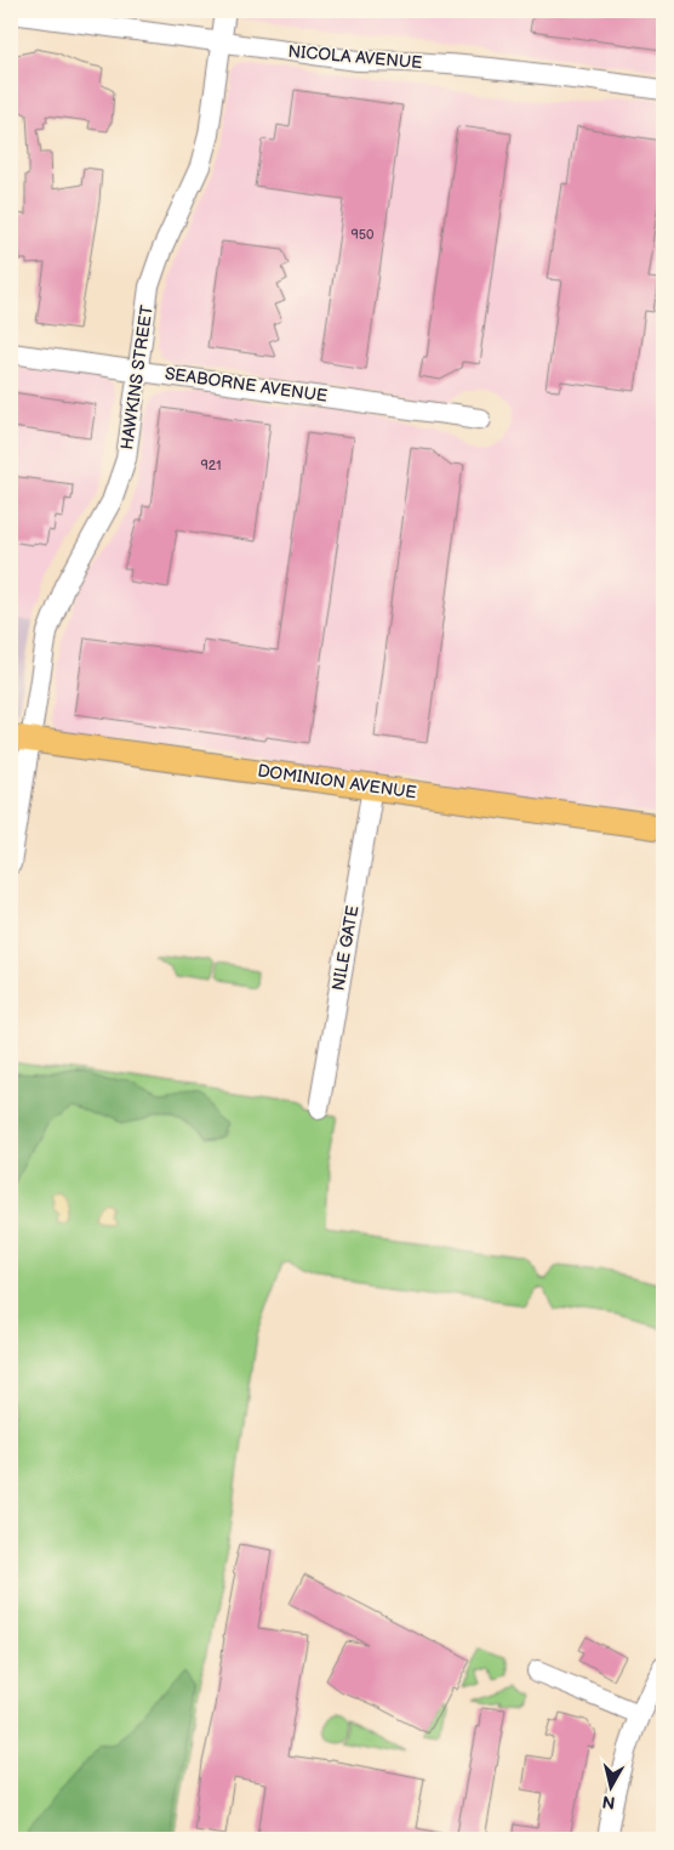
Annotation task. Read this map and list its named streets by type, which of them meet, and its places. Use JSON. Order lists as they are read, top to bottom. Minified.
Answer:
{"streets":{"main road":["DOMINION AVENUE"],"street":["NICOLA AVENUE","HAWKINS STREET","SEABORNE AVENUE","NILE GATE"]},"crossings":[["NICOLA AVENUE","HAWKINS STREET"],["HAWKINS STREET","SEABORNE AVENUE"],["HAWKINS STREET","DOMINION AVENUE"],["DOMINION AVENUE","NILE GATE"]],"house_numbers":["950","921"],"north":"bottom"}
